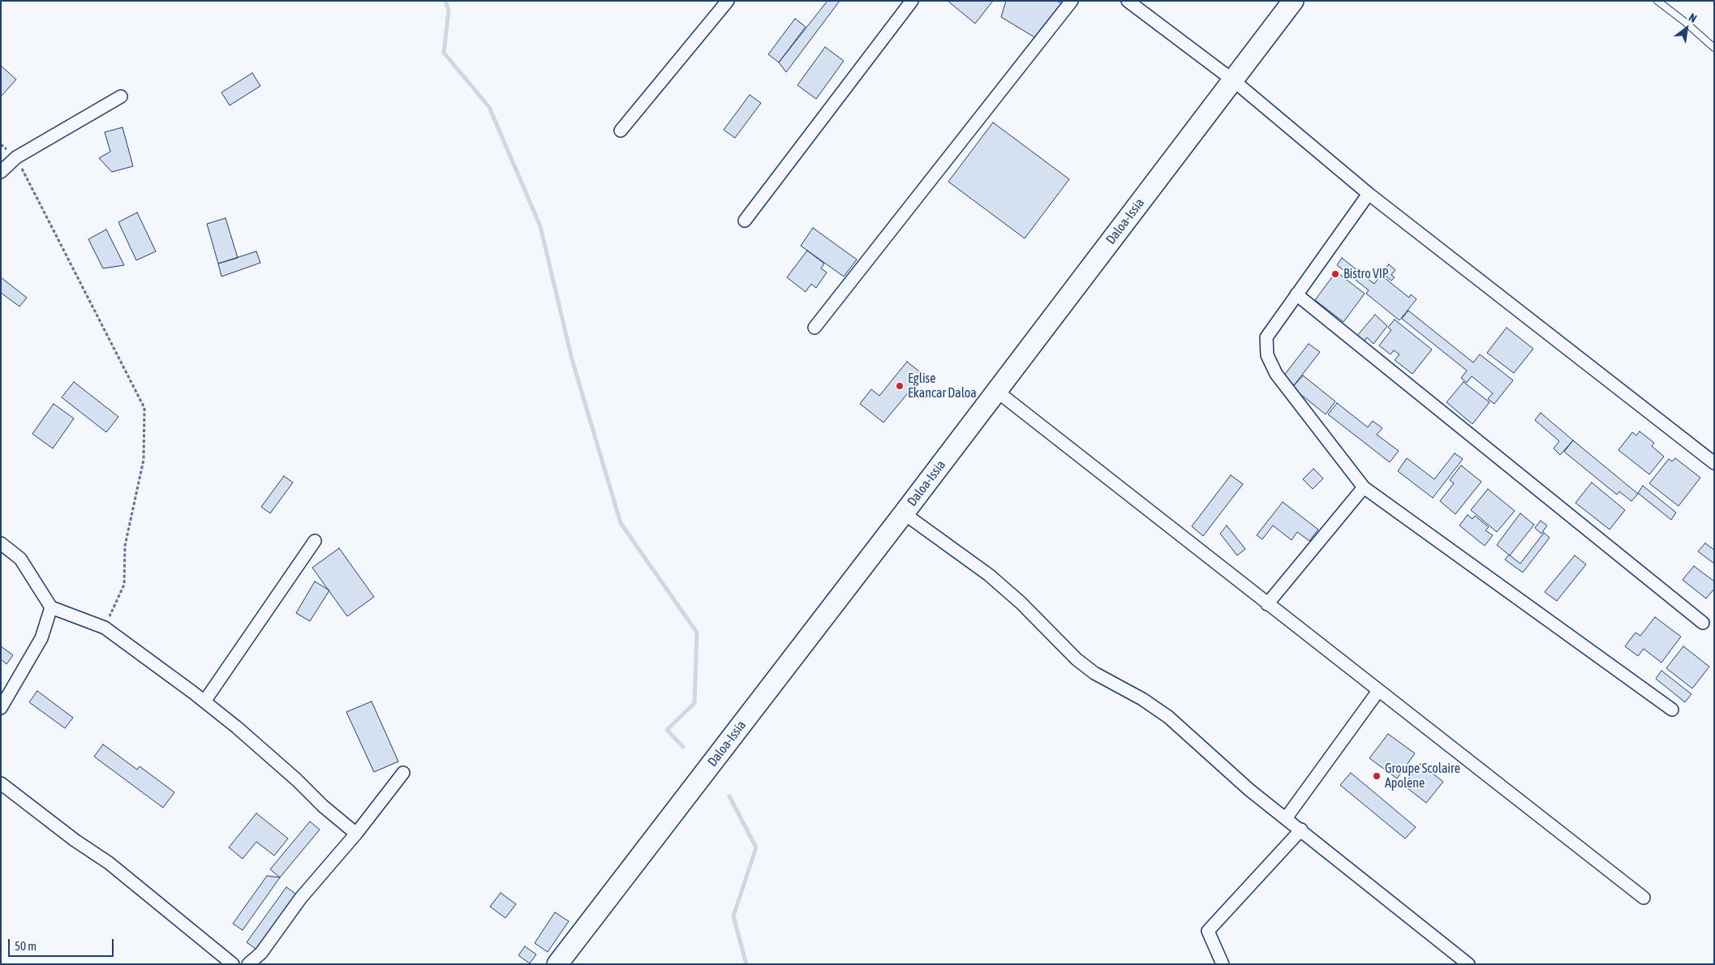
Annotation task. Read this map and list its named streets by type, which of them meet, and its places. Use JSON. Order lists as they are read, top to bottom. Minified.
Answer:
{"streets":{"main road":["Daloa-Issia"]},"places":["Bistro VIP","Eglise Ekancar Daloa","Groupe Scolaire Apolene"],"scale_bar":"50 m","north":"top right"}
